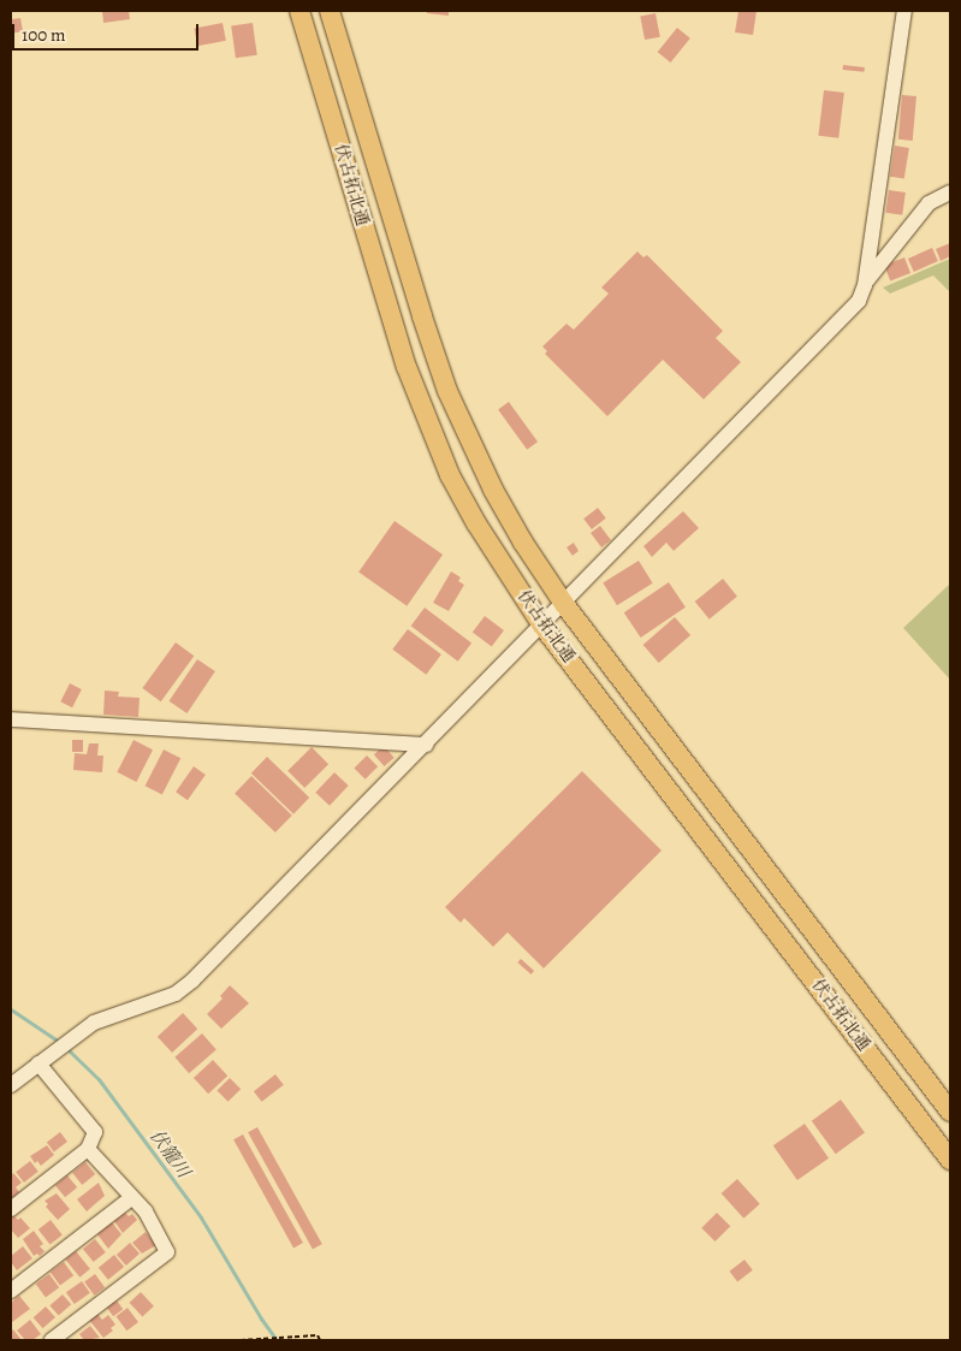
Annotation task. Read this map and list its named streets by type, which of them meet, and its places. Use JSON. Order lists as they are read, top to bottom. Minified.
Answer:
{"streets":{"main road":["伏古拓北通"]},"water":["伏籠川"],"scale_bar":"100 m"}
